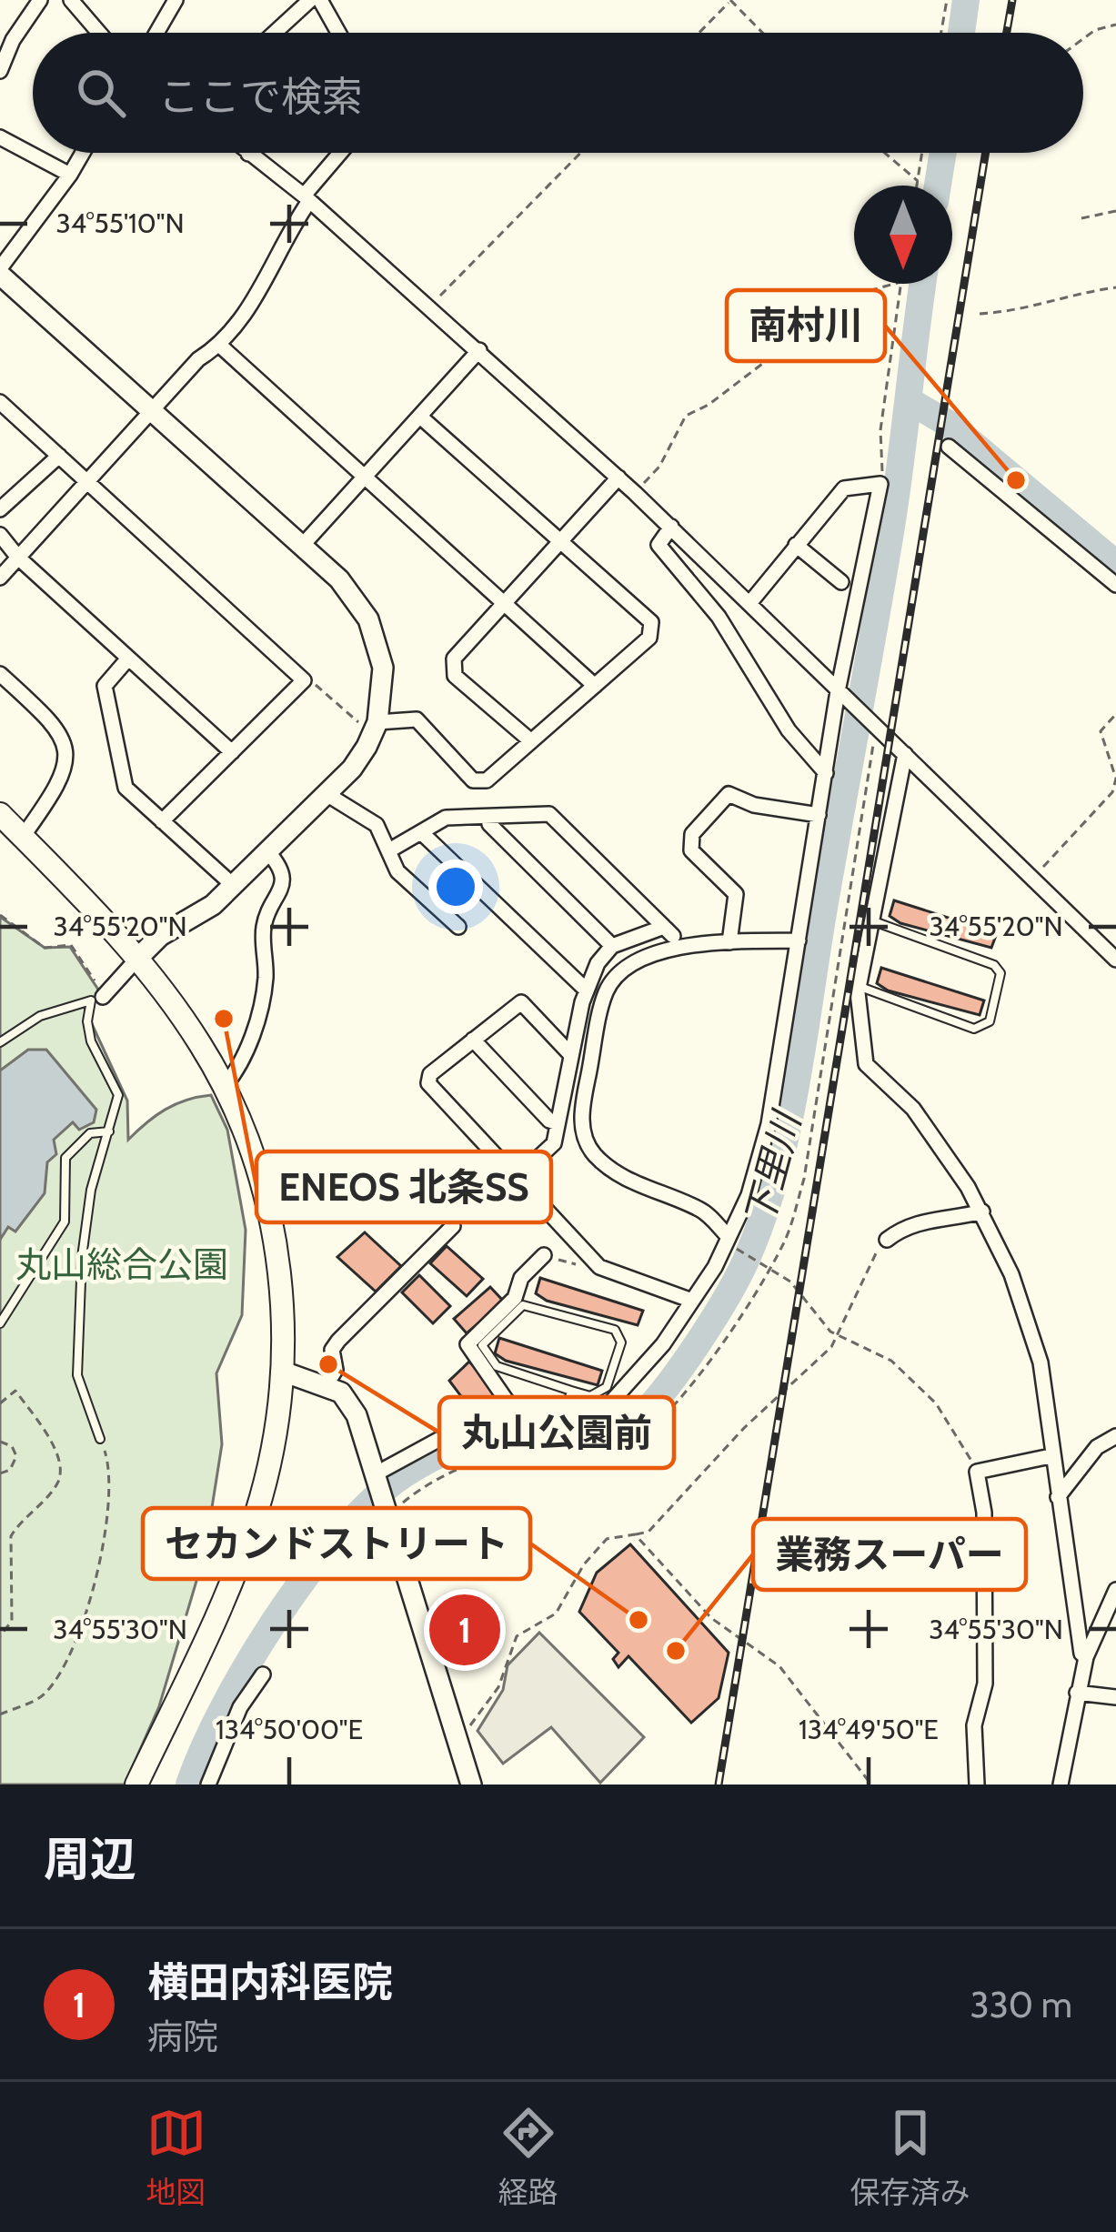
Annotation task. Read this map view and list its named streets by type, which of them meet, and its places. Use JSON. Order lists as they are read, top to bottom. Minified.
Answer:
{"water":["下里川"],"parks":["丸山総合公園"],"places":["南村川","ENEOS 北条SS","丸山公園前","セカンドストリート","業務スーパー"],"north":"bottom","page":{"search":"ここで検索","pins":"1","heading":"周辺","list":[{"mark":"1","name":"横田内科医院","note":"病院","value":"330 m"}],"nav":["地図","経路","保存済み"]},"coordinates":["34°55'10\"N","34°55'20\"N","34°55'30\"N","134°50'00\"E","134°49'50\"E"]}
